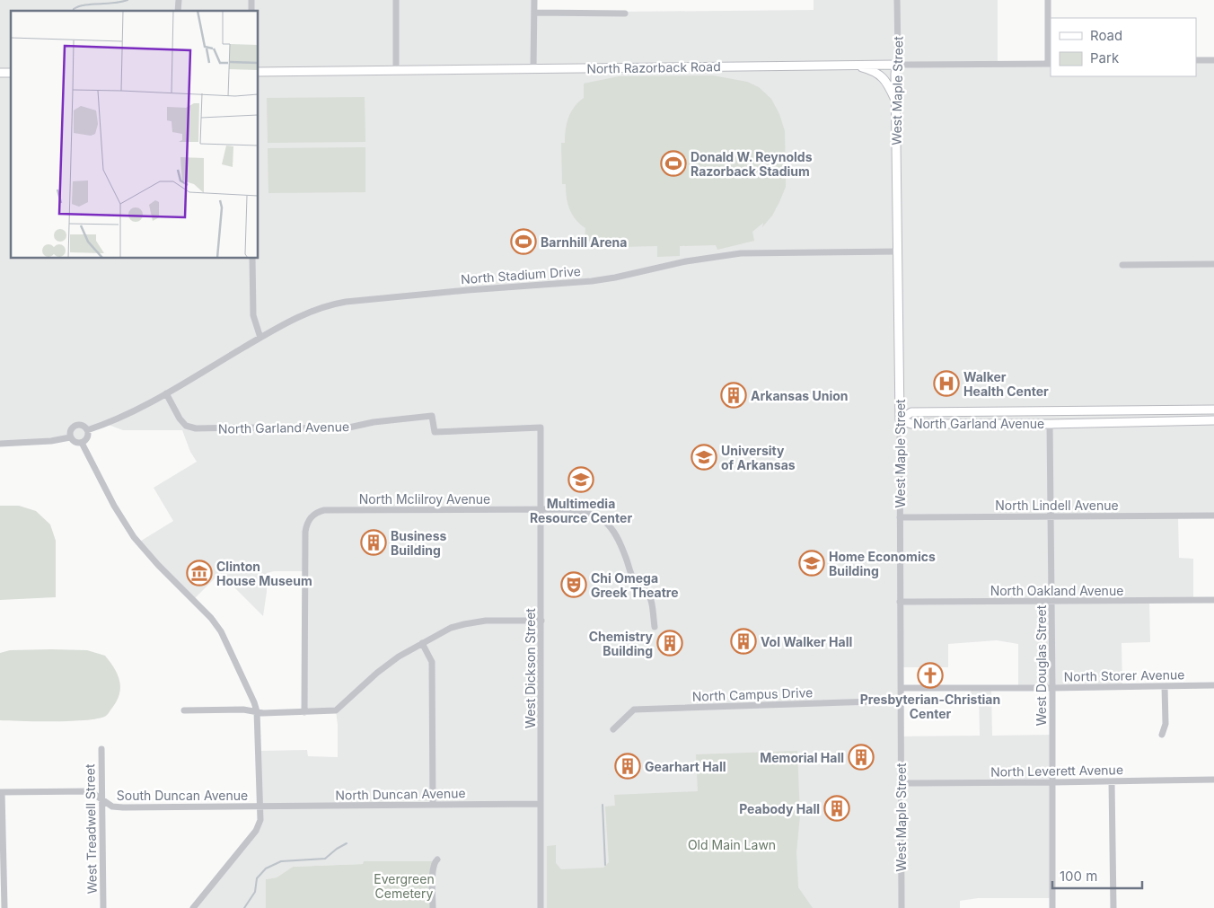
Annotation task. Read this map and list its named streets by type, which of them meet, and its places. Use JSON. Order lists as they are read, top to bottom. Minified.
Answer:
{"streets":{"main road":["North Razorback Road","West Maple Street","North Garland Avenue"],"street":["North Stadium Drive","North McIilroy Avenue","North Lindell Avenue","North Oakland Avenue","West Douglas Street","West Dickson Street","North Storer Avenue","North Campus Drive","North Leverett Avenue","North Duncan Avenue","South Duncan Avenue","West Treadwell Street"]},"crossings":[["North Razorback Road","West Maple Street"],["West Maple Street","North Stadium Drive"],["West Maple Street","North Garland Avenue"],["West Maple Street","North Lindell Avenue"],["West Maple Street","North Oakland Avenue"],["West Maple Street","North Storer Avenue"],["West Maple Street","North Campus Drive"],["West Maple Street","North Leverett Avenue"],["North Stadium Drive","North Garland Avenue"],["North Garland Avenue","West Douglas Street"],["North Garland Avenue","West Dickson Street"],["North McIilroy Avenue","West Dickson Street"],["North Lindell Avenue","West Douglas Street"],["North Oakland Avenue","West Douglas Street"],["West Douglas Street","North Storer Avenue"],["West Douglas Street","North Leverett Avenue"],["West Dickson Street","North Duncan Avenue"],["North Duncan Avenue","South Duncan Avenue"],["South Duncan Avenue","West Treadwell Street"]],"parks":["Old Main Lawn","Evergreen Cemetery"],"places":{"sports":["Donald W. Reynolds Razorback Stadium","Barnhill Arena"],"hospital":["Walker Health Center"],"building":["Arkansas Union","Business Building","Vol Walker Hall","Chemistry Building","Memorial Hall","Gearhart Hall","Peabody Hall"],"school or university":["University of Arkansas","Multimedia Resource Center","Home Economics Building"],"museum":["Clinton House Museum"],"theatre":["Chi Omega Greek Theatre"],"church":["Presbyterian-Christian Center"]},"legend":["Road","Park"],"scale_bar":"100 m"}
